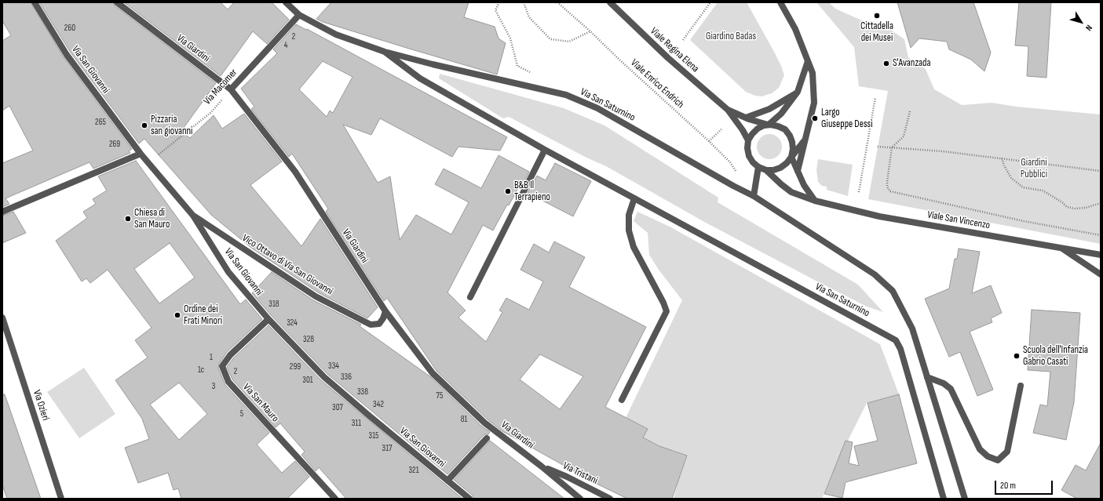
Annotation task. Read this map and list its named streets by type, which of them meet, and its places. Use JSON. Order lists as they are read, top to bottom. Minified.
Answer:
{"streets":{"street":["Via Giardini","Viale Regina Elena","Via San Giovanni","Via Macomer","Via San Saturnino","Viale San Vincenzo","Vico Ottavo di Via San Giovanni","Via San Mauro","Via Ozieri","Via Tristani"],"path":["Viale Enrico Endrich"]},"crossings":[["Via Giardini","Via Macomer"],["Via Giardini","Vico Ottavo di Via San Giovanni"],["Via Giardini","Via Tristani"],["Viale Regina Elena","Viale San Vincenzo"],["Via San Giovanni","Via Macomer"],["Via San Giovanni","Vico Ottavo di Via San Giovanni"],["Via San Giovanni","Via San Mauro"],["Via Macomer","Via San Saturnino"]],"parks":["Giardino Badas","Giardini Pubblici"],"places":["Cittadella dei Musei","S'Avanzada","Largo Giuseppe Dessì","Pizzaria san giovanni","B&B Il Terrapieno","Chiesa di San Mauro","Ordine dei Frati Minori","Scuola dell'Infanzia Gabrio Casati"],"house_numbers":["260","2","4","265","269","318","324","328","1","334","299","1c","2","336","301","3","338","75","342","307","5","81","311","315","317","321"],"scale_bar":"20 m","north":"bottom right"}
